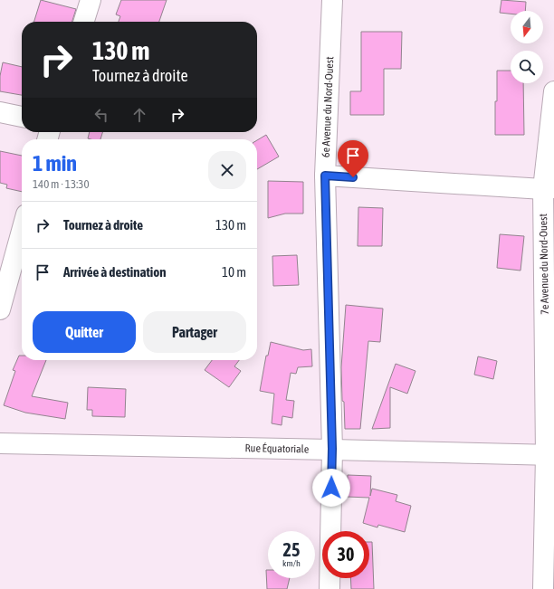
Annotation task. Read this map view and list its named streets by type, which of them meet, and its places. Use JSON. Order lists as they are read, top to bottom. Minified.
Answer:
{"streets":{"street":["6e Avenue du Nord-Ouest","7e Avenue du Nord-Ouest","Rue Équatoriale"]},"crossings":[["6e Avenue du Nord-Ouest","Rue Équatoriale"],["7e Avenue du Nord-Ouest","Rue Équatoriale"]],"north":"bottom","page":{"turn":["130 m","Tournez à droite"],"heading":["1 min","140 m · 13:30"],"list":[{"name":"Tournez à droite","value":"130 m"},{"name":"Arrivée à destination","value":"10 m"}],"buttons":["Quitter","Partager"],"speed":"25 km/h","limit":"30"}}
